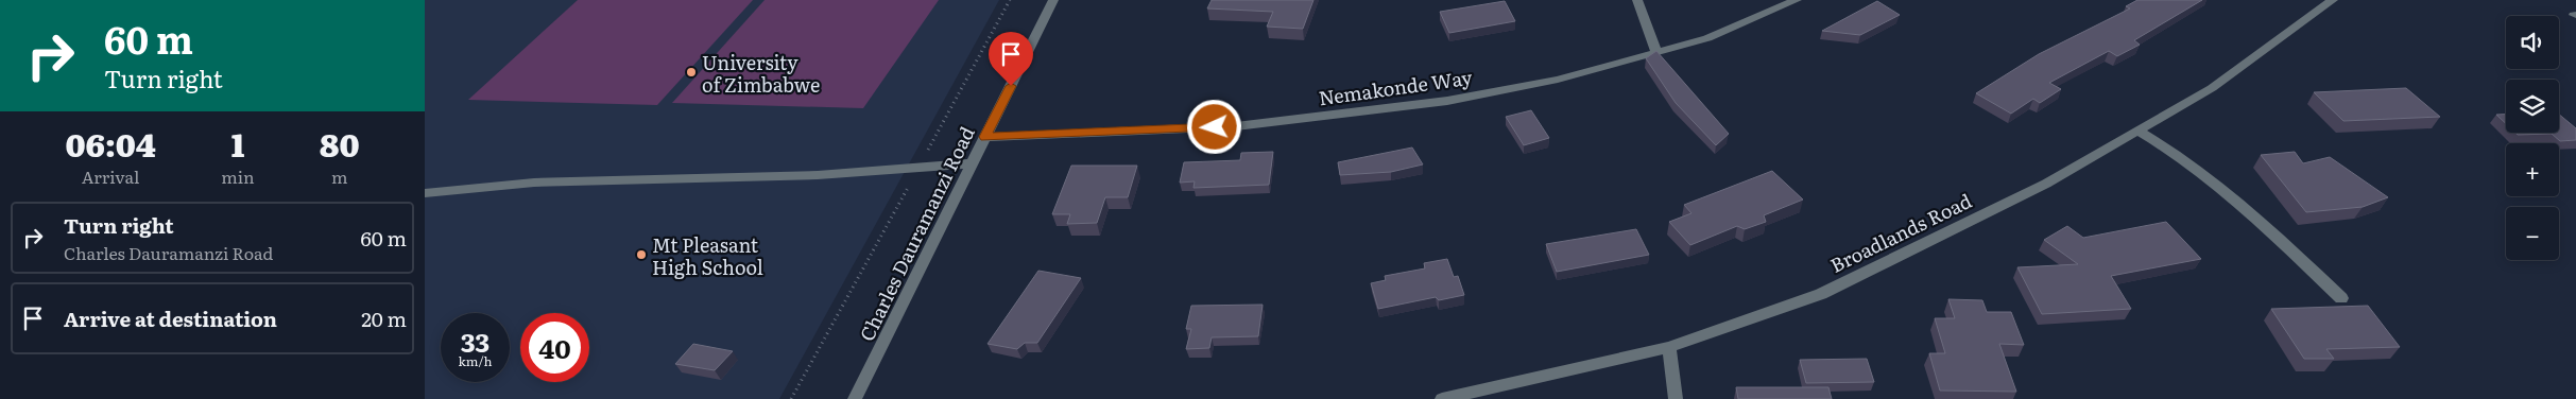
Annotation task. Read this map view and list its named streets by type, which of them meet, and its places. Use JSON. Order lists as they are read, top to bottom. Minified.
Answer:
{"streets":{"street":["Nemakonde Way","Broadlands Road","Charles Dauramanzi Road"]},"crossings":[["Nemakonde Way","Charles Dauramanzi Road"]],"places":["University of Zimbabwe","Mt Pleasant High School"],"page":{"turn":["60 m","Turn right"],"map_buttons":["+","−"],"eta":["06:04","Arrival","1","min","80","m"],"list":[{"name":"Turn right","note":"Charles Dauramanzi Road","value":"60 m"},{"name":"Arrive at destination","value":"20 m"}],"speed":"33 km/h","limit":"40"}}
